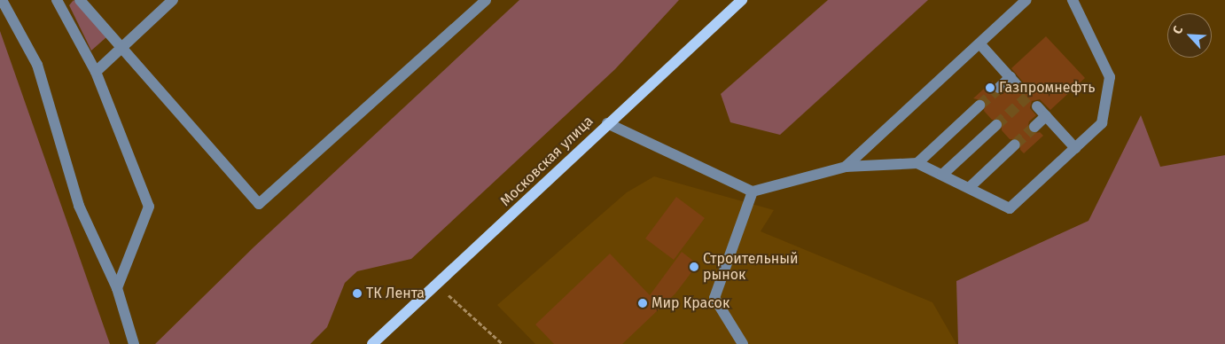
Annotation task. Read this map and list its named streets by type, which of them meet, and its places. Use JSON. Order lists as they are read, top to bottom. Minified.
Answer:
{"streets":{"main road":["Московская улица"]},"places":["Газпромнефть","Строительный рынок","ТК Лента","Мир Красок"],"north":"top left"}
